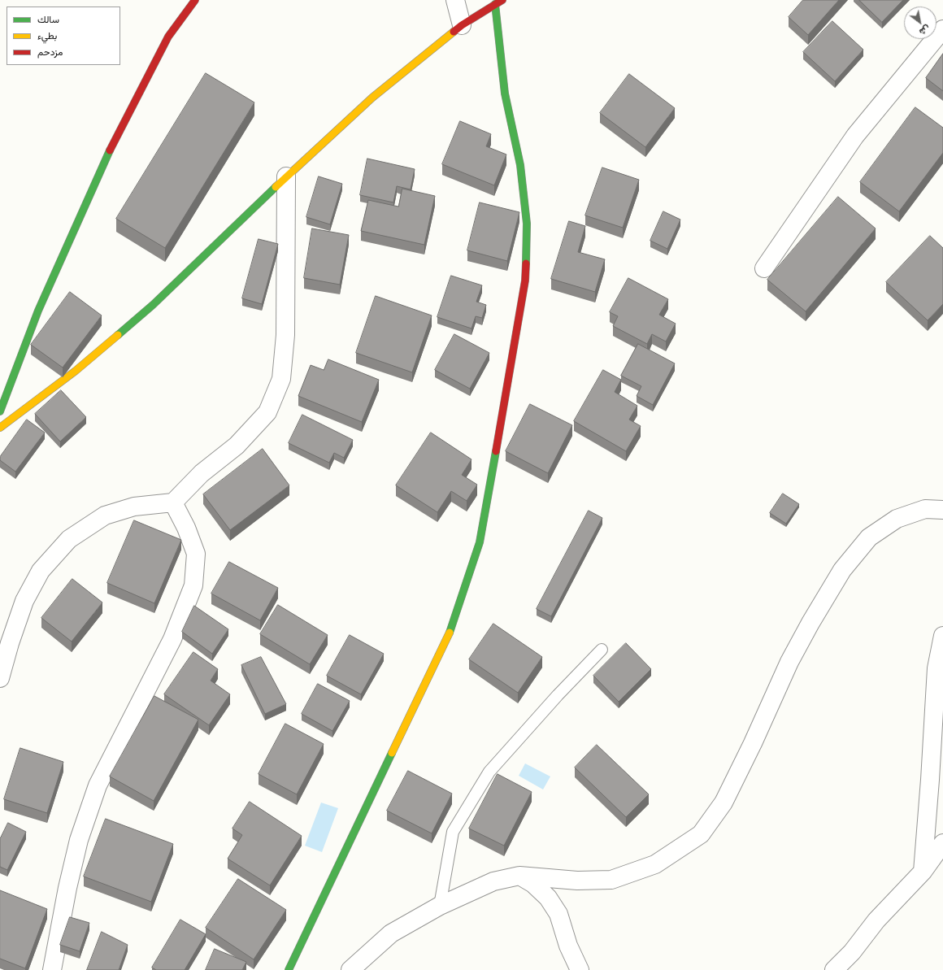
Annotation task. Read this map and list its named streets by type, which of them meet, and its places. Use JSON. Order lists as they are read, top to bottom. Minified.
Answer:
{"legend":["سالك","بطيء","مزدحم"],"north":"bottom right"}
